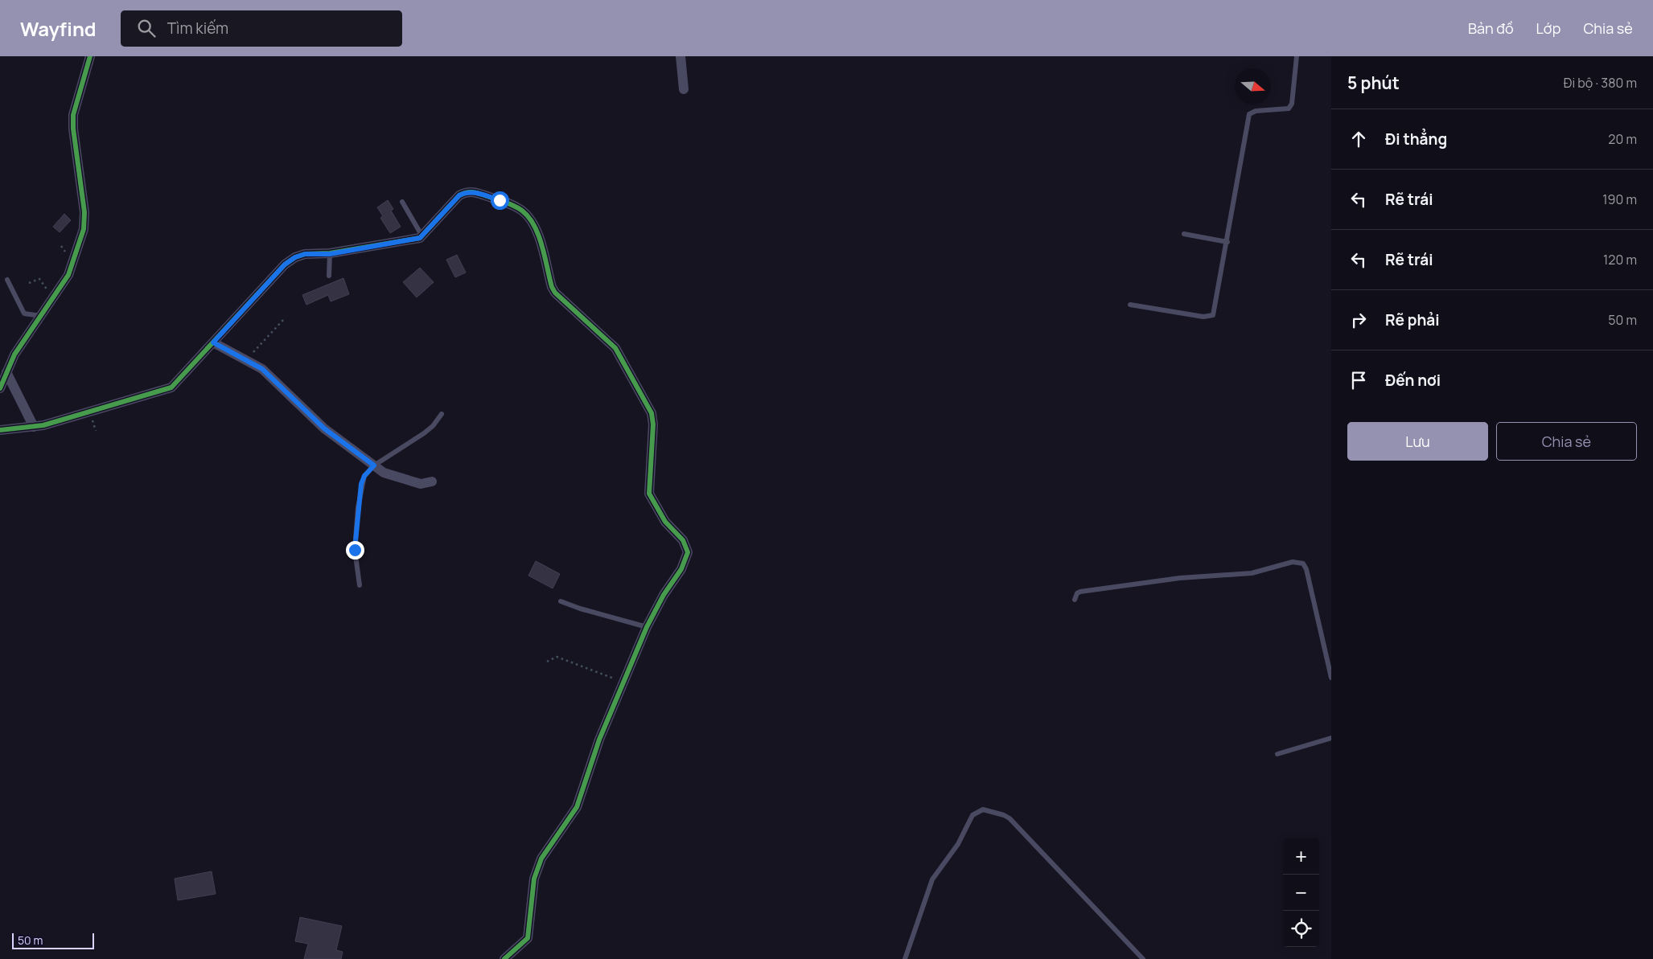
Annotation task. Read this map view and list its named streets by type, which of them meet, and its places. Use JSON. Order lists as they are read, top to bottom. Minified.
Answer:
{"scale_bar":"50 m","north":"right","page":{"header":"Wayfind","search":"Tìm kiếm","nav":["Bản đồ","Lớp","Chia sẻ"],"heading":["5 phút","Đi bộ · 380 m"],"list":[["Đi thẳng","20 m"],["Rẽ trái","190 m"],["Rẽ trái","120 m"],["Rẽ phải","50 m"],"Đến nơi"],"buttons":["Lưu","Chia sẻ"],"map_buttons":["+","−"],"scale":"50 m"}}
